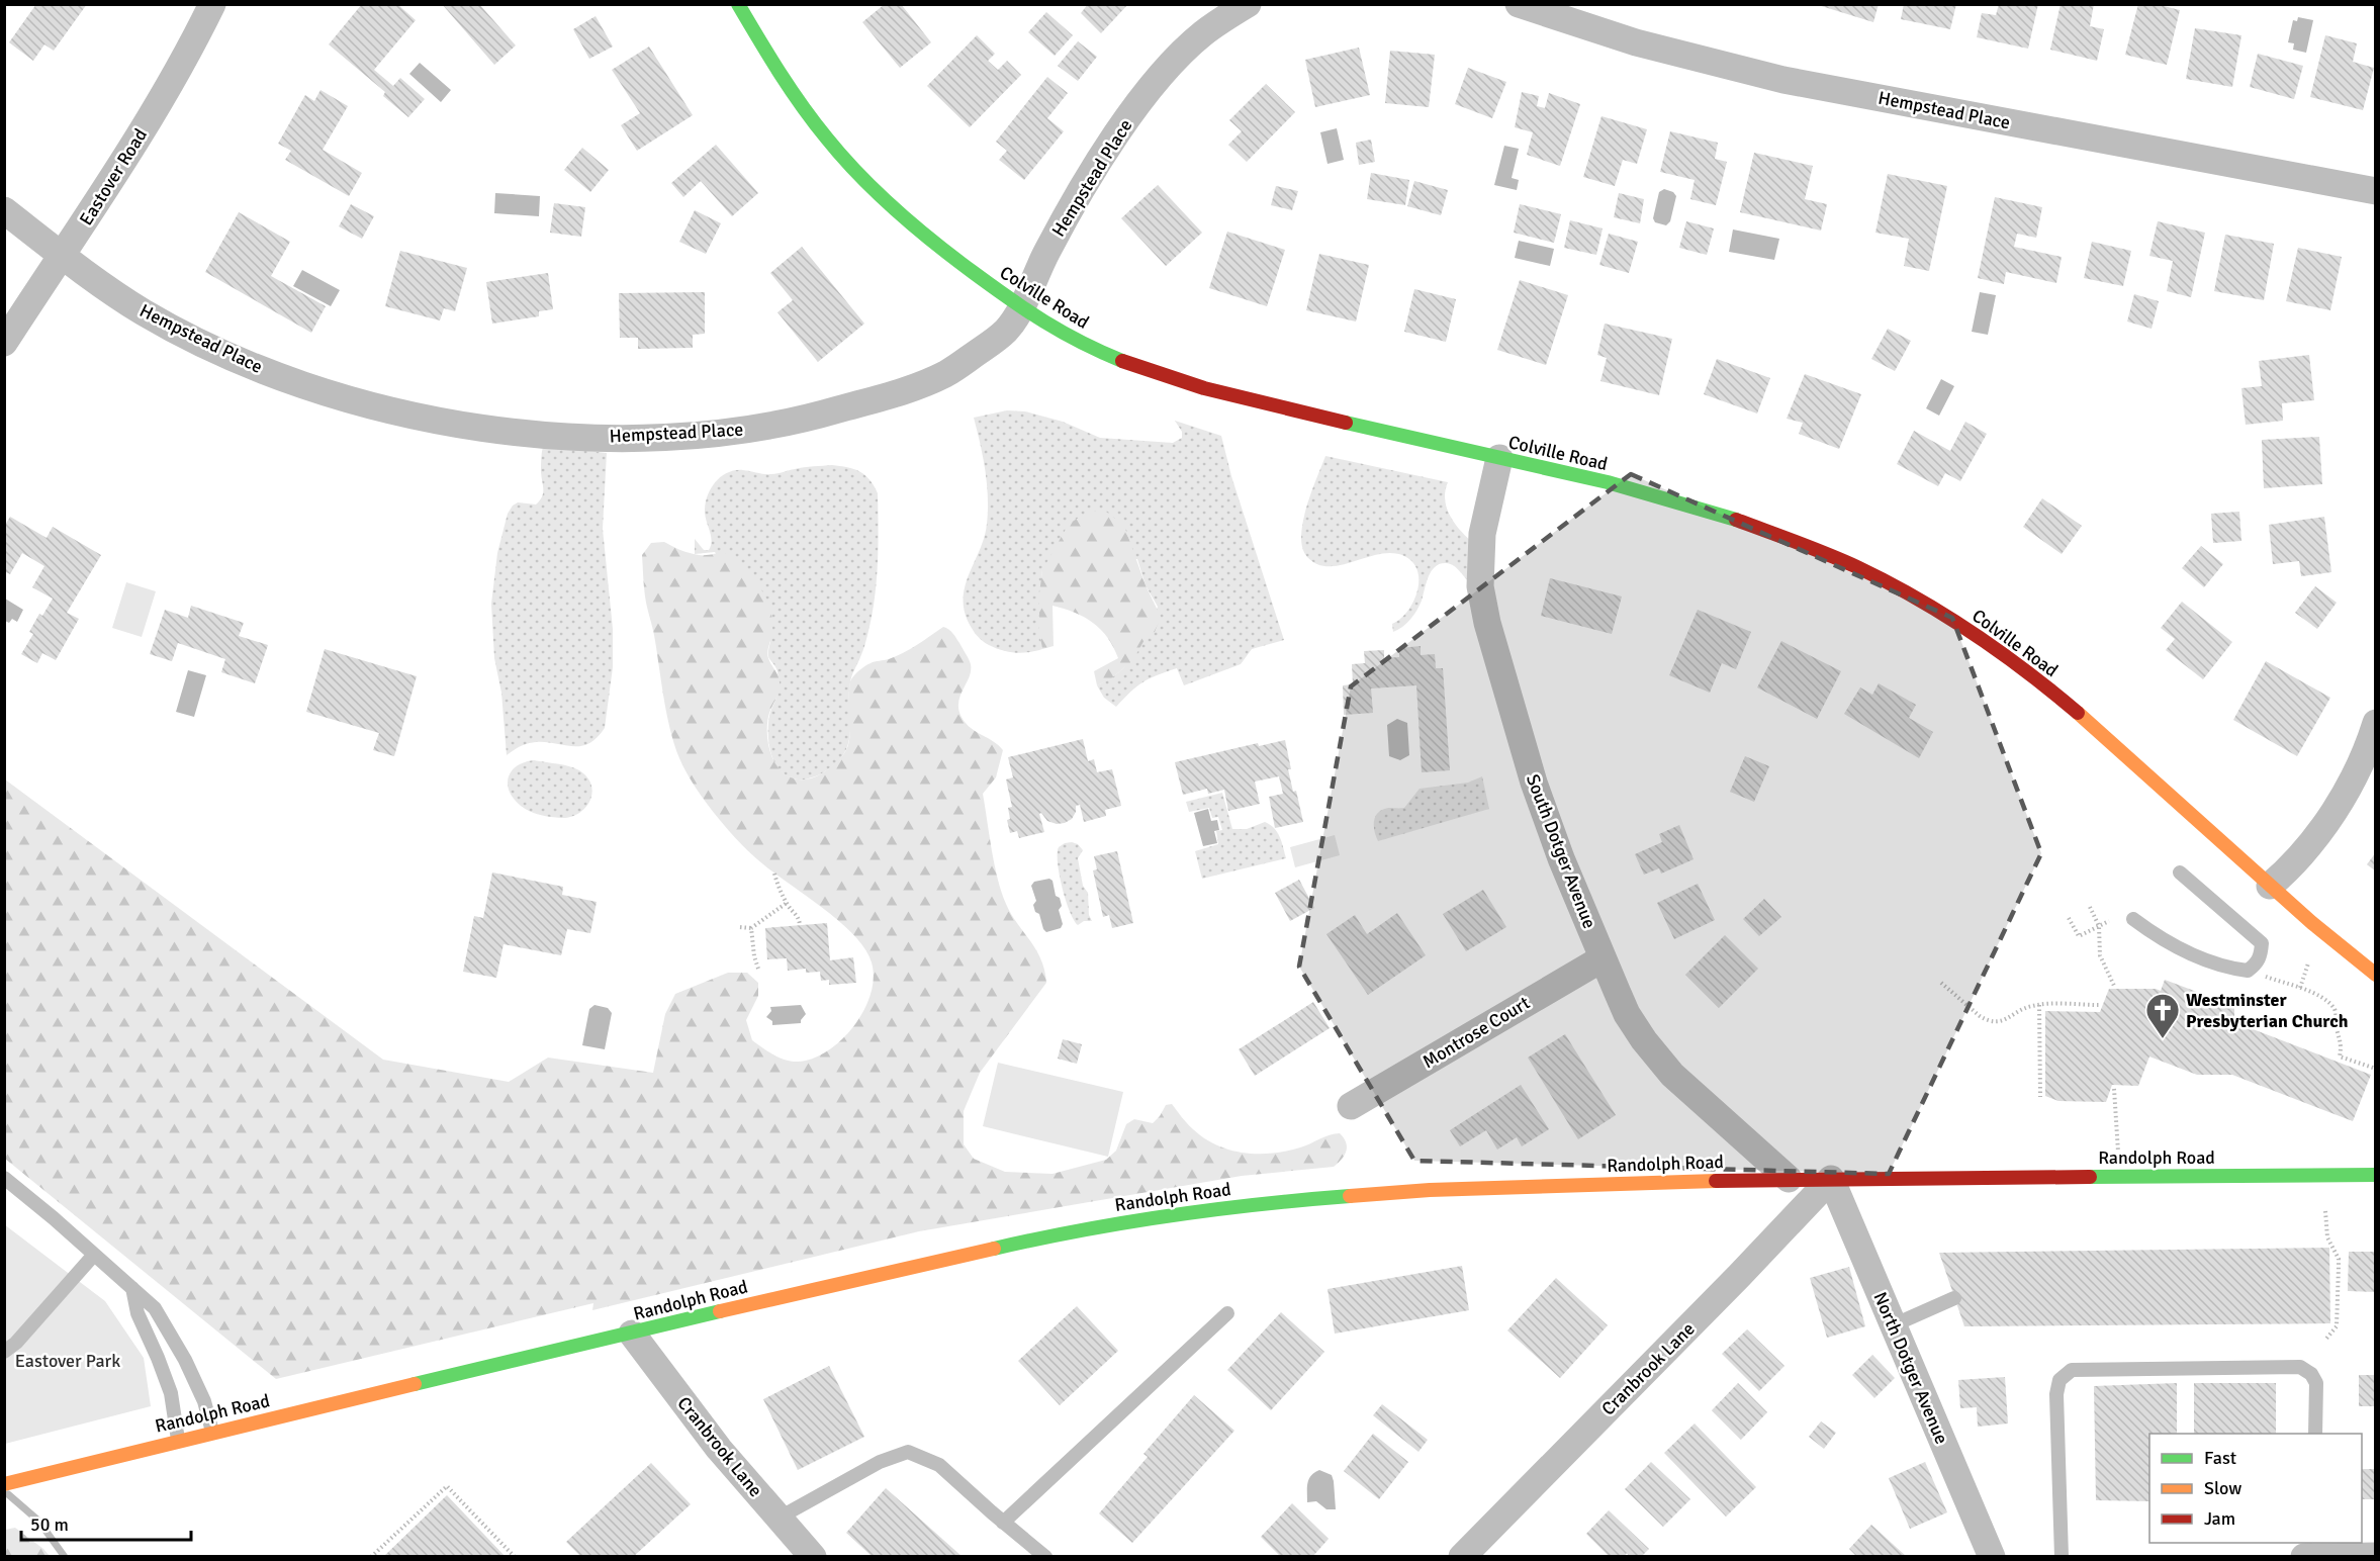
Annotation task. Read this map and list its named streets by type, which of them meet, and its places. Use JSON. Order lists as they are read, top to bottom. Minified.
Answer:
{"streets":{"main road":["Colville Road","Randolph Road"],"street":["Hempstead Place","Eastover Road","South Dotger Avenue","Montrose Court","North Dotger Avenue","Cranbrook Lane"]},"crossings":[["Hempstead Place","Eastover Road"],["Hempstead Place","Colville Road"],["Colville Road","South Dotger Avenue"],["South Dotger Avenue","Montrose Court"],["South Dotger Avenue","Randolph Road"],["Randolph Road","North Dotger Avenue"],["Randolph Road","Cranbrook Lane"],["North Dotger Avenue","Cranbrook Lane"]],"parks":["Eastover Park"],"places":{"church":["Westminster Presbyterian Church"]},"legend":["Fast","Slow","Jam"],"scale_bar":"50 m"}
